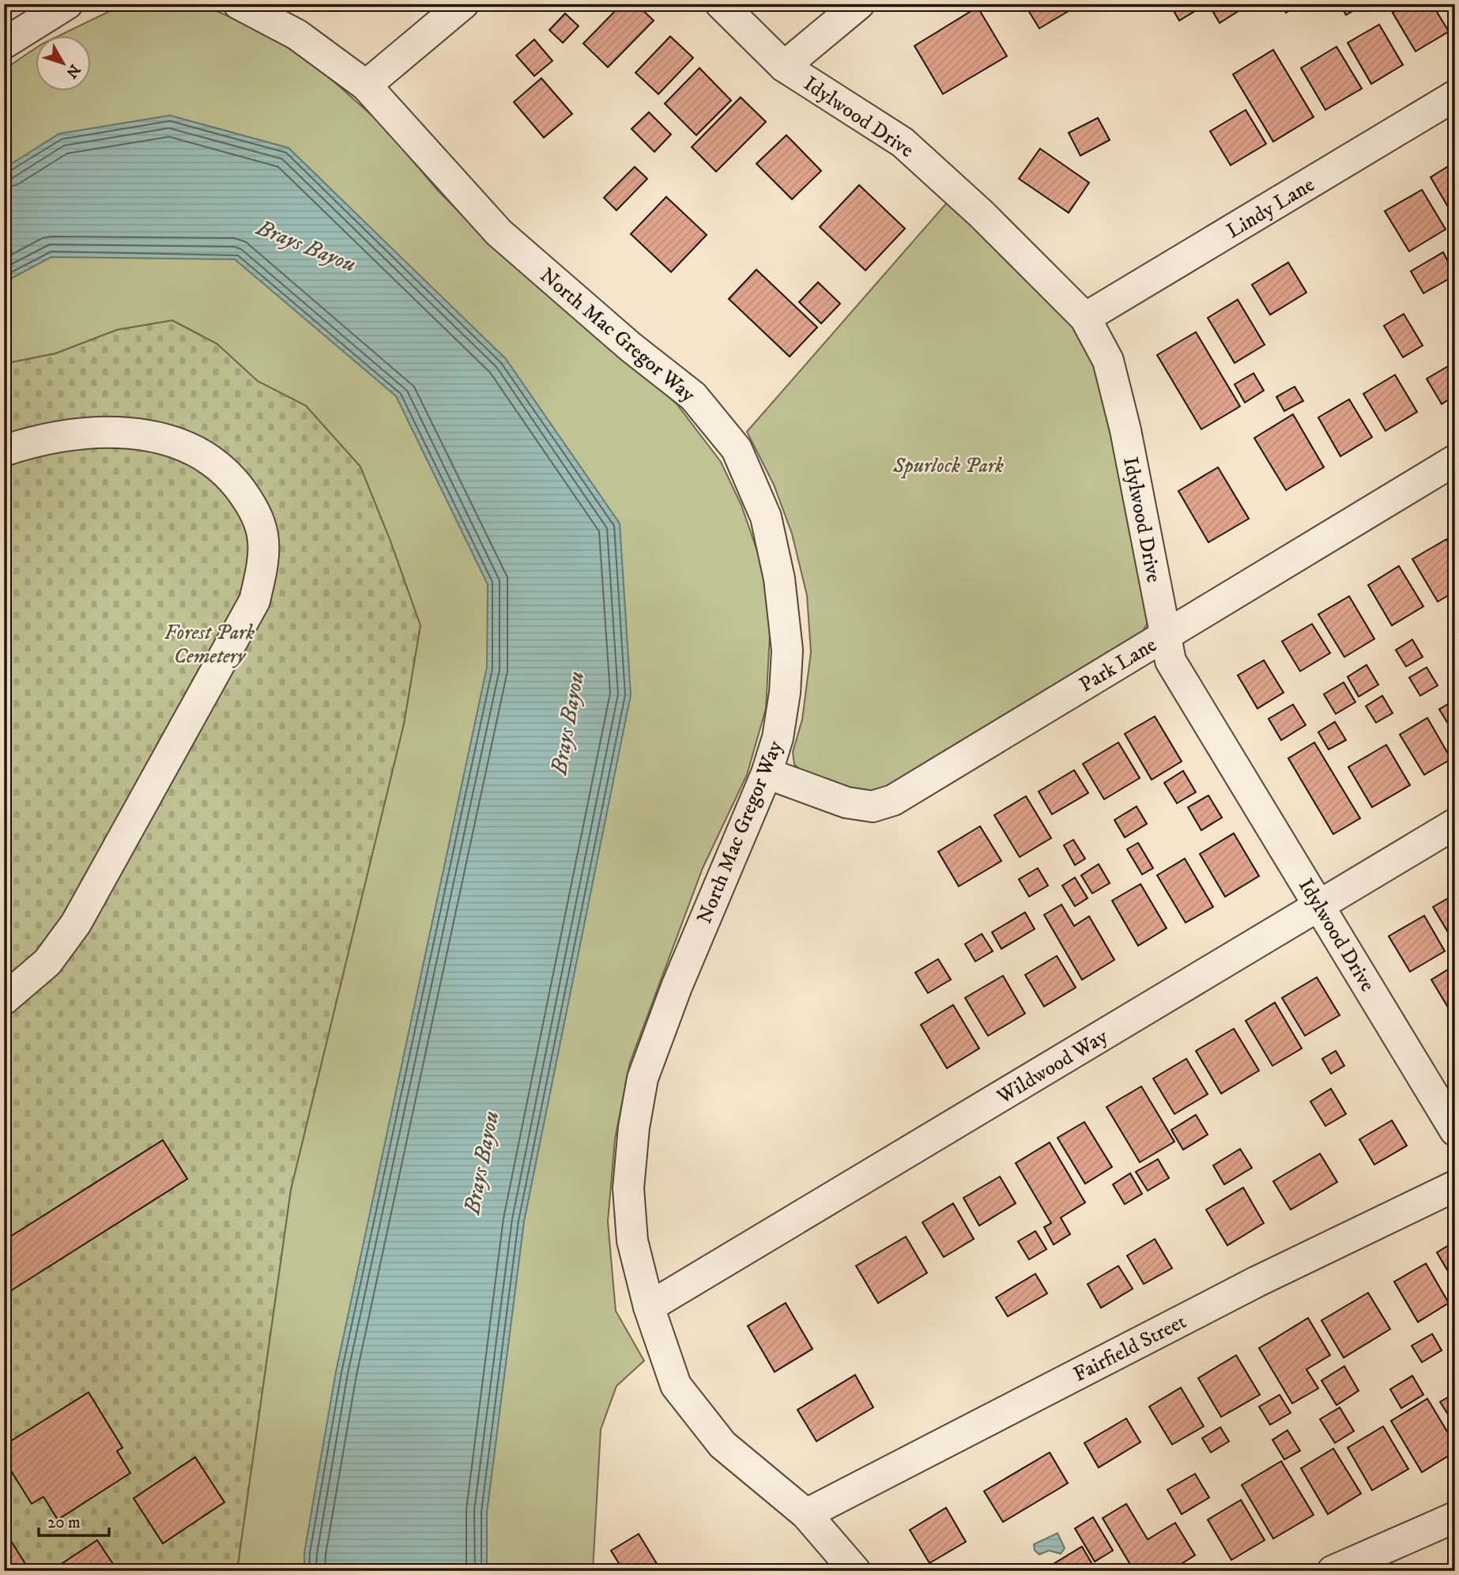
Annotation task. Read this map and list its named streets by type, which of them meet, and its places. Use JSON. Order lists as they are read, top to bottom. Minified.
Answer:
{"streets":{"street":["Idylwood Drive","Lindy Lane","North Mac Gregor Way","Park Lane","Wildwood Way","Fairfield Street"]},"crossings":[["Idylwood Drive","Lindy Lane"],["Idylwood Drive","Park Lane"],["Idylwood Drive","Wildwood Way"],["North Mac Gregor Way","Park Lane"],["North Mac Gregor Way","Wildwood Way"],["North Mac Gregor Way","Fairfield Street"]],"water":["Brays Bayou"],"parks":["Spurlock Park","Forest Park Cemetery"],"scale_bar":"20 m","north":"bottom right"}
